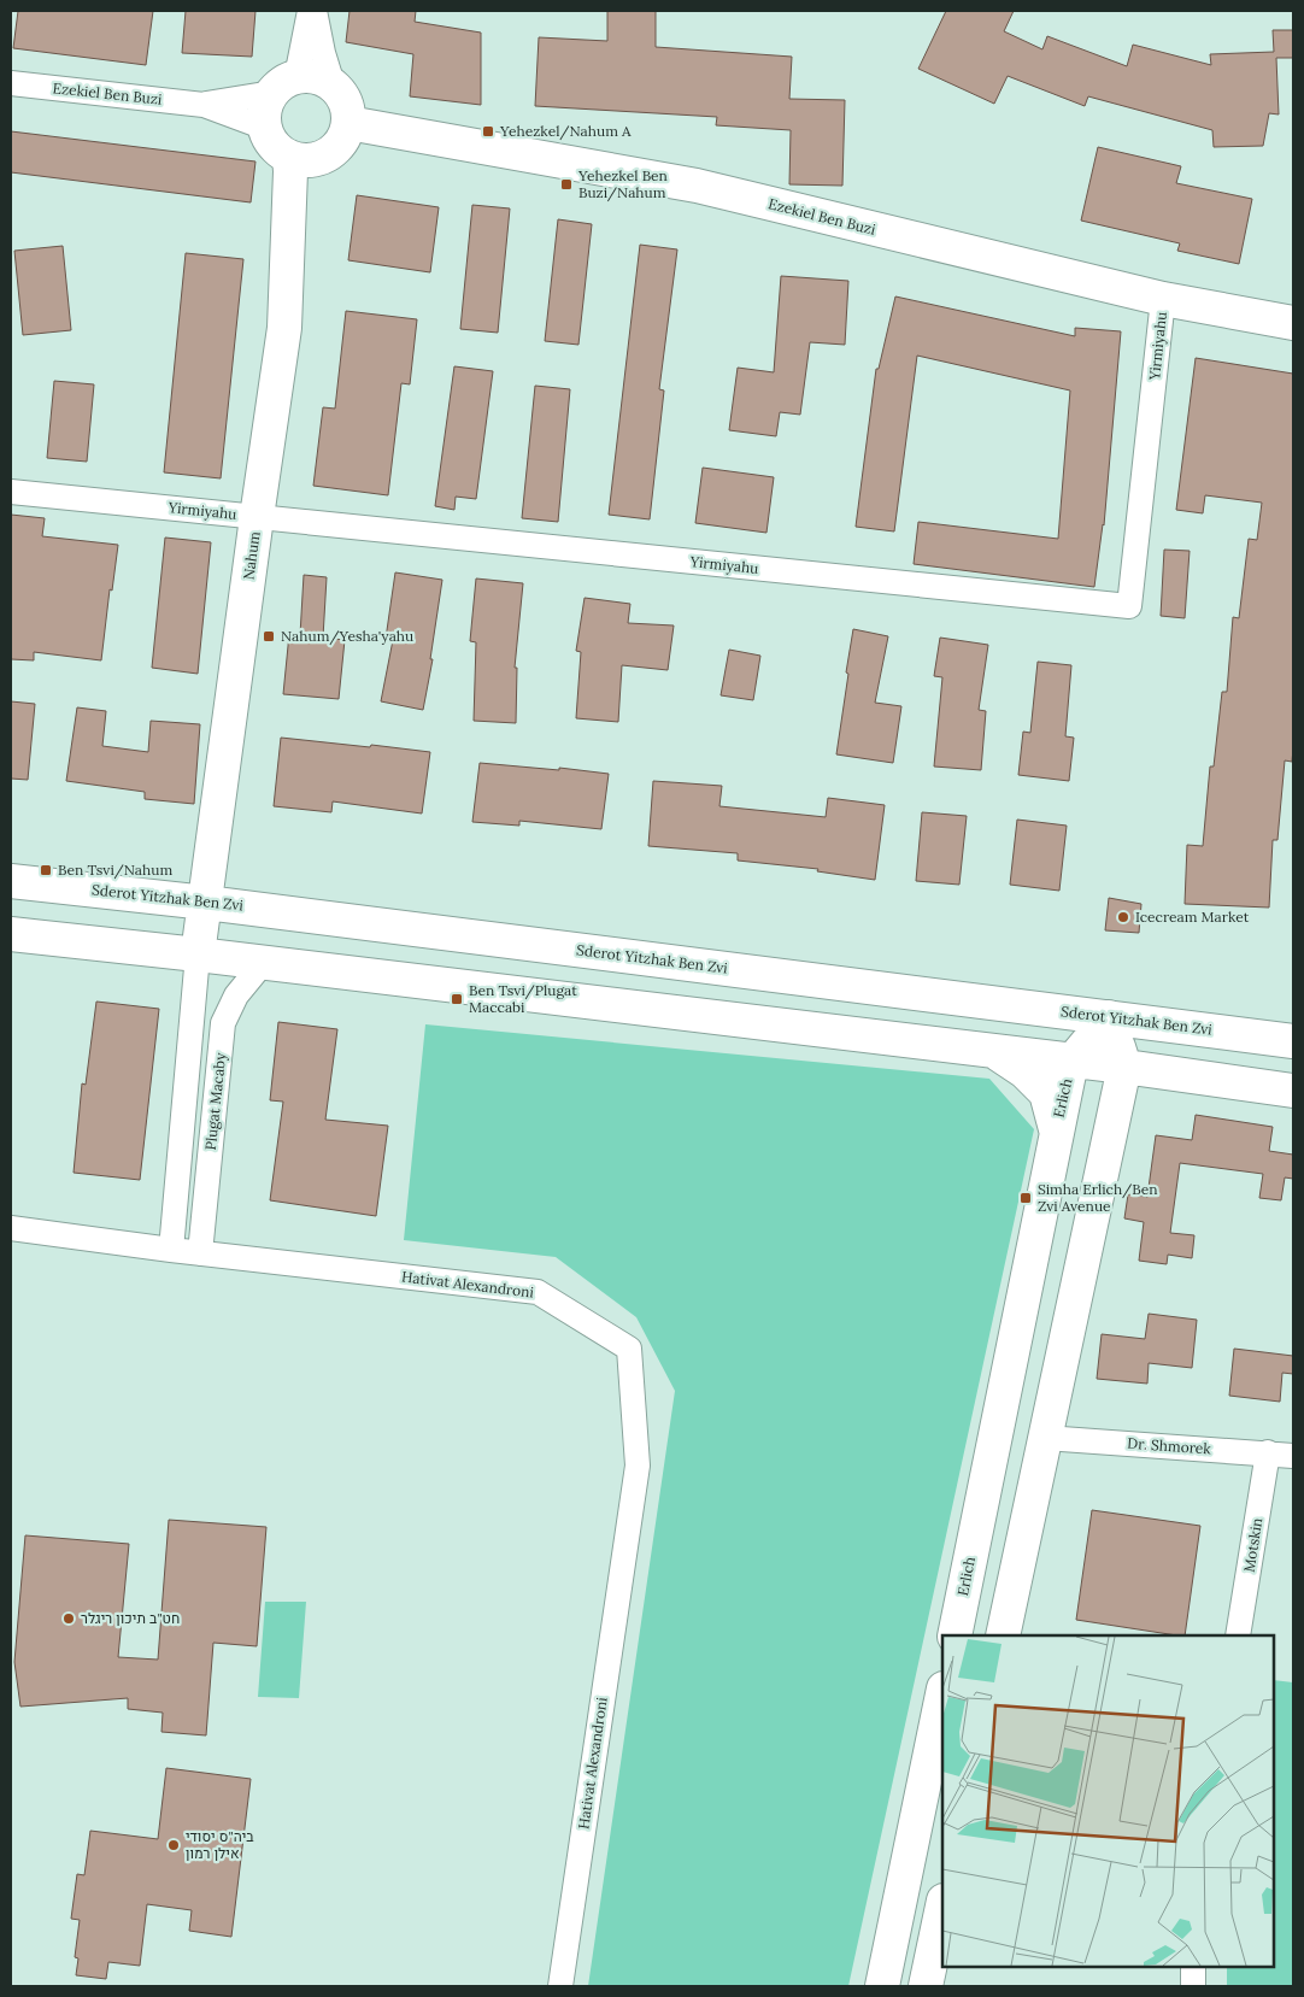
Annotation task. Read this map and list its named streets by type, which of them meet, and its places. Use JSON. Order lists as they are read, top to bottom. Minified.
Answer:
{"streets":{"street":["Ezekiel Ben Buzi","Yirmiyahu","Nahum","Sderot Yitzhak Ben Zvi","Erlich","Plugat Macaby","Hativat Alexandroni","Dr. Shmorek","Motskin"]},"crossings":[["Ezekiel Ben Buzi","Yirmiyahu"],["Ezekiel Ben Buzi","Nahum"],["Yirmiyahu","Nahum"],["Nahum","Sderot Yitzhak Ben Zvi"],["Nahum","Plugat Macaby"],["Sderot Yitzhak Ben Zvi","Erlich"],["Plugat Macaby","Hativat Alexandroni"],["Dr. Shmorek","Motskin"]],"places":{"transit":["Yehezkel/Nahum A","Yehezkel Ben Buzi/Nahum","Nahum/Yesha'yahu","Ben Tsvi/Nahum","Ben Tsvi/Plugat Maccabi","Simha Erlich/Ben Zvi Avenue"],"other":["Icecream Market","חט\"ב תיכון ריגלר","ביה\"ס יסודי אילן רמון"]}}
